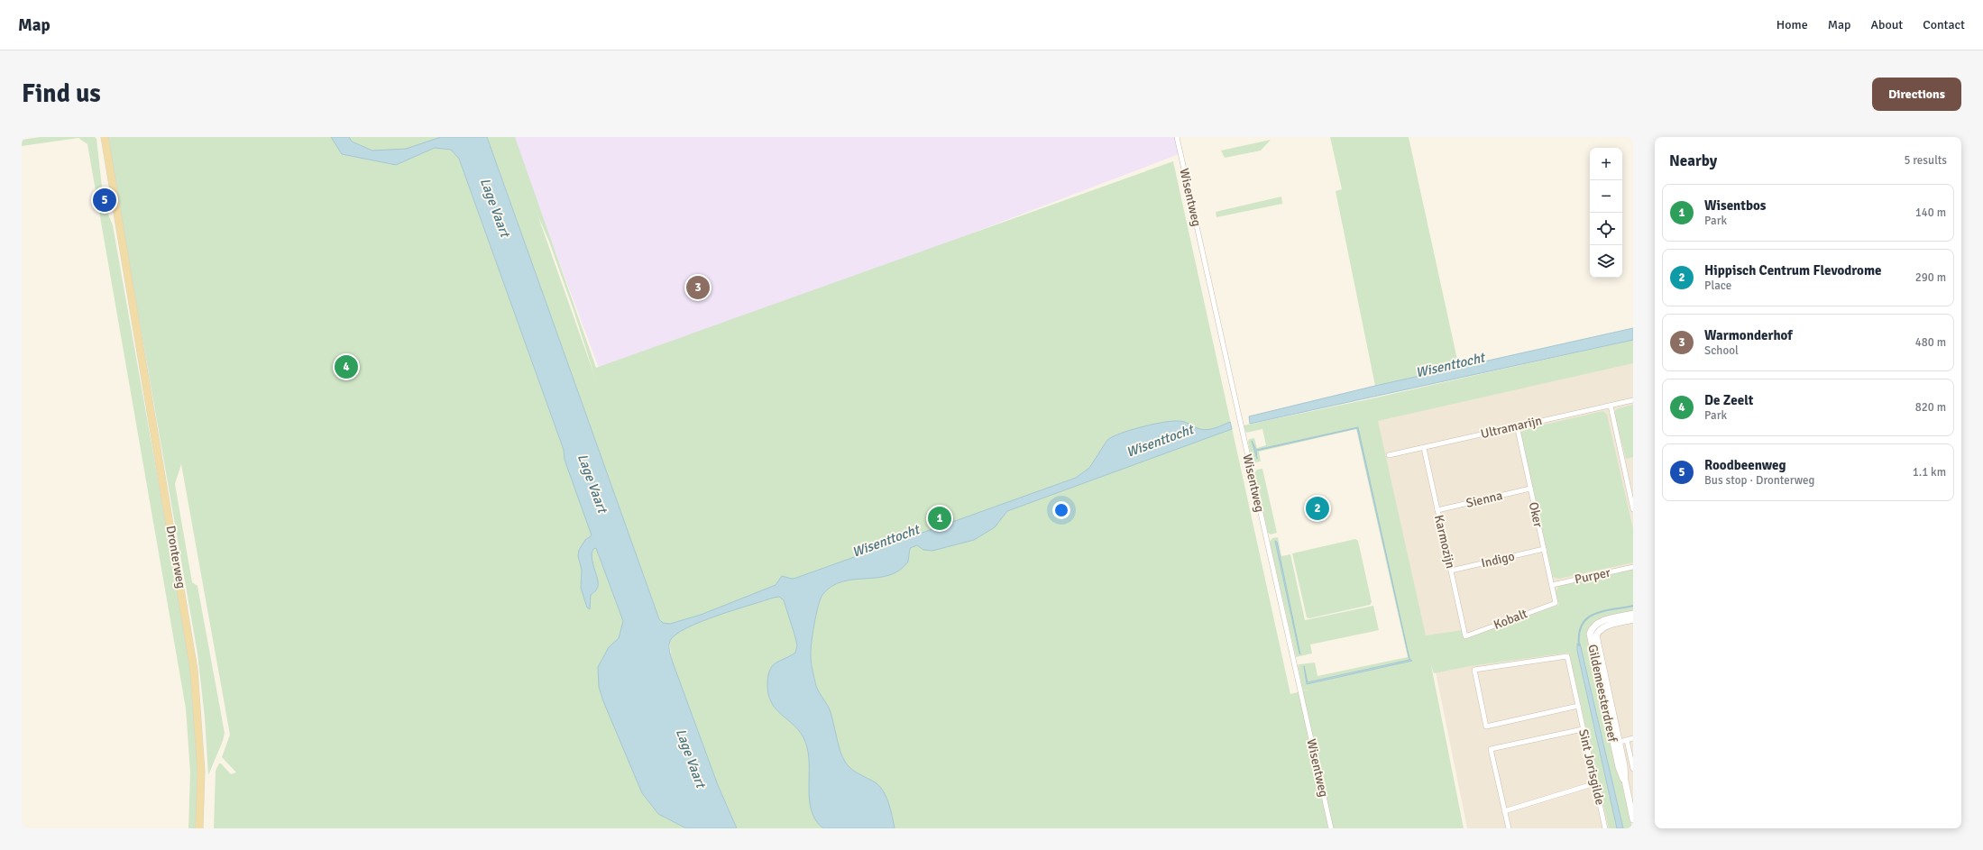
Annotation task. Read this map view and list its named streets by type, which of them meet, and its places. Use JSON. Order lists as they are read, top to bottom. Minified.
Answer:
{"streets":{"main road":["Dronterweg"],"street":["Wisentweg","Ultramarijn","Sienna","Oker","Karmozijn","Indigo","Purper","Kobalt","Gildemeesterdreef","Sint Jorisgilde"]},"crossings":[["Ultramarijn","Oker"],["Ultramarijn","Karmozijn"],["Sienna","Oker"],["Sienna","Karmozijn"],["Oker","Indigo"],["Oker","Purper"],["Oker","Kobalt"],["Karmozijn","Indigo"],["Karmozijn","Kobalt"]],"water":["Lage Vaart","Wisenttocht"],"page":{"header":"Map","nav":["Home","Map","About","Contact"],"buttons":"Directions","title":"Find us","heading":["Nearby","5 results"],"map_buttons":["+","−"],"list":[{"mark":"1","name":"Wisentbos","note":"Park","value":"140 m"},{"mark":"2","name":"Hippisch Centrum Flevodrome","note":"Place","value":"290 m"},{"mark":"3","name":"Warmonderhof","note":"School","value":"480 m"},{"mark":"4","name":"De Zeelt","note":"Park","value":"820 m"},{"mark":"5","name":"Roodbeenweg","note":"Bus stop · Dronterweg","value":"1.1 km"}],"pins":["5","3","4","2","1"]}}
